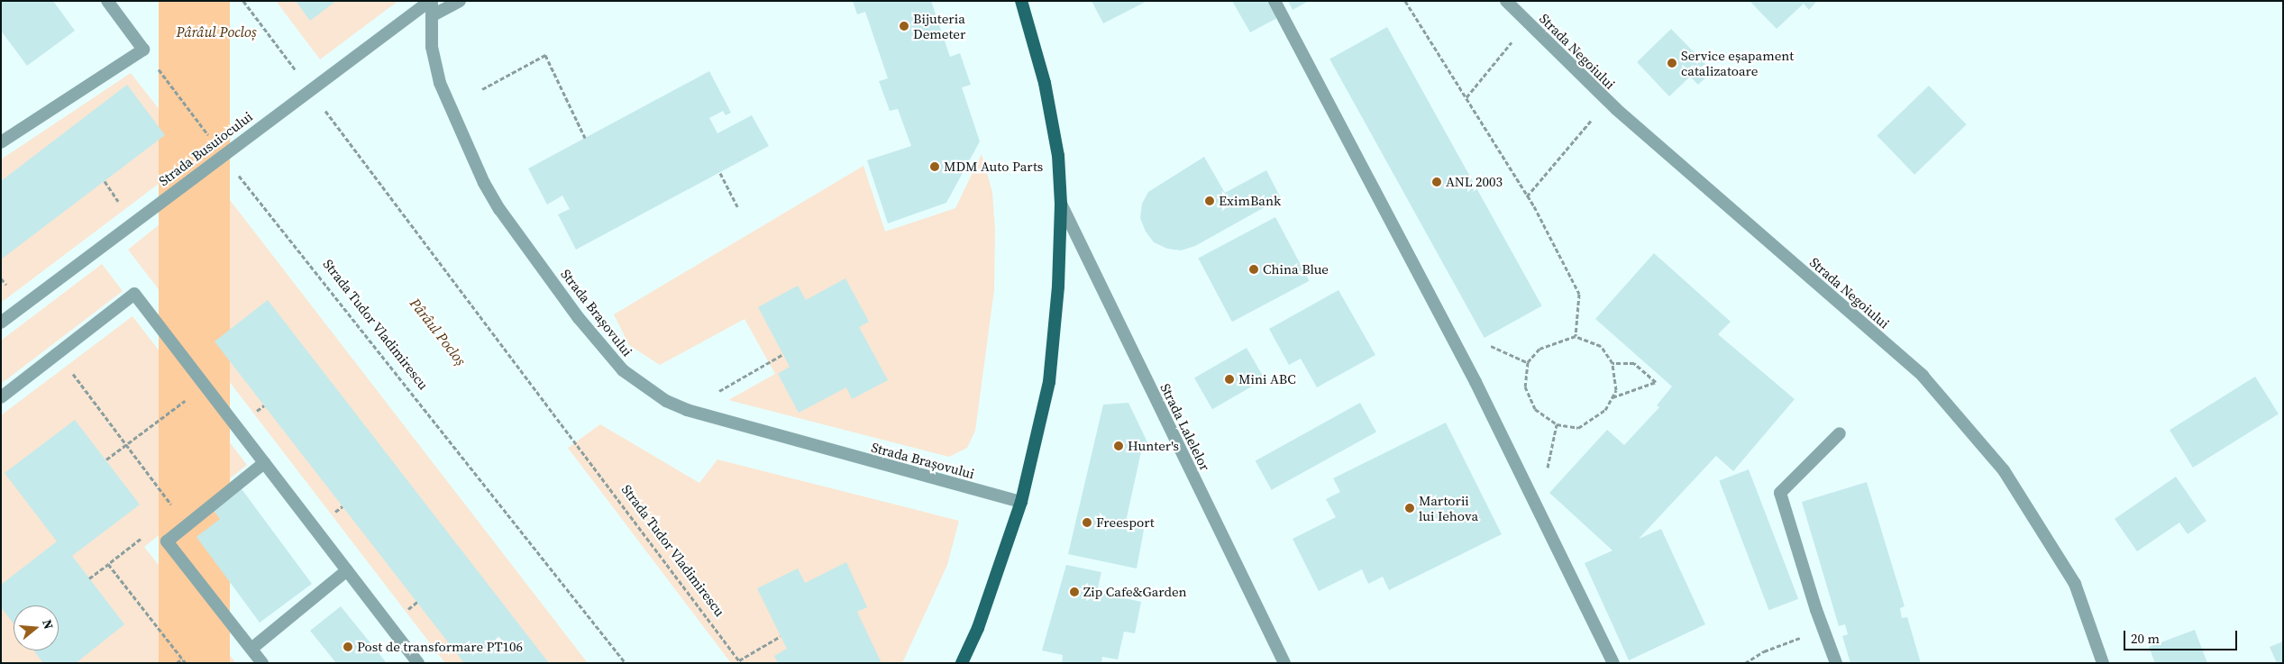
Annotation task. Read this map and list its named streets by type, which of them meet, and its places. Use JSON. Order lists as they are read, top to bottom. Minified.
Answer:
{"streets":{"street":["Strada Negoiului","Strada Busuiocului","Strada Brașovului","Strada Lalelelor"],"path":["Strada Tudor Vladimirescu"]},"crossings":[["Strada Busuiocului","Strada Brașovului"],["Strada Busuiocului","Strada Tudor Vladimirescu"]],"water":["Pârâul Pocloș"],"places":["Bijuteria Demeter","Service eșapament catalizatoare","MDM Auto Parts","ANL 2003","EximBank","China Blue","Mini ABC","Hunter's","Martorii lui Iehova","Freesport","Zip Cafe&Garden","Post de transformare PT106"],"scale_bar":"20 m","north":"right"}
